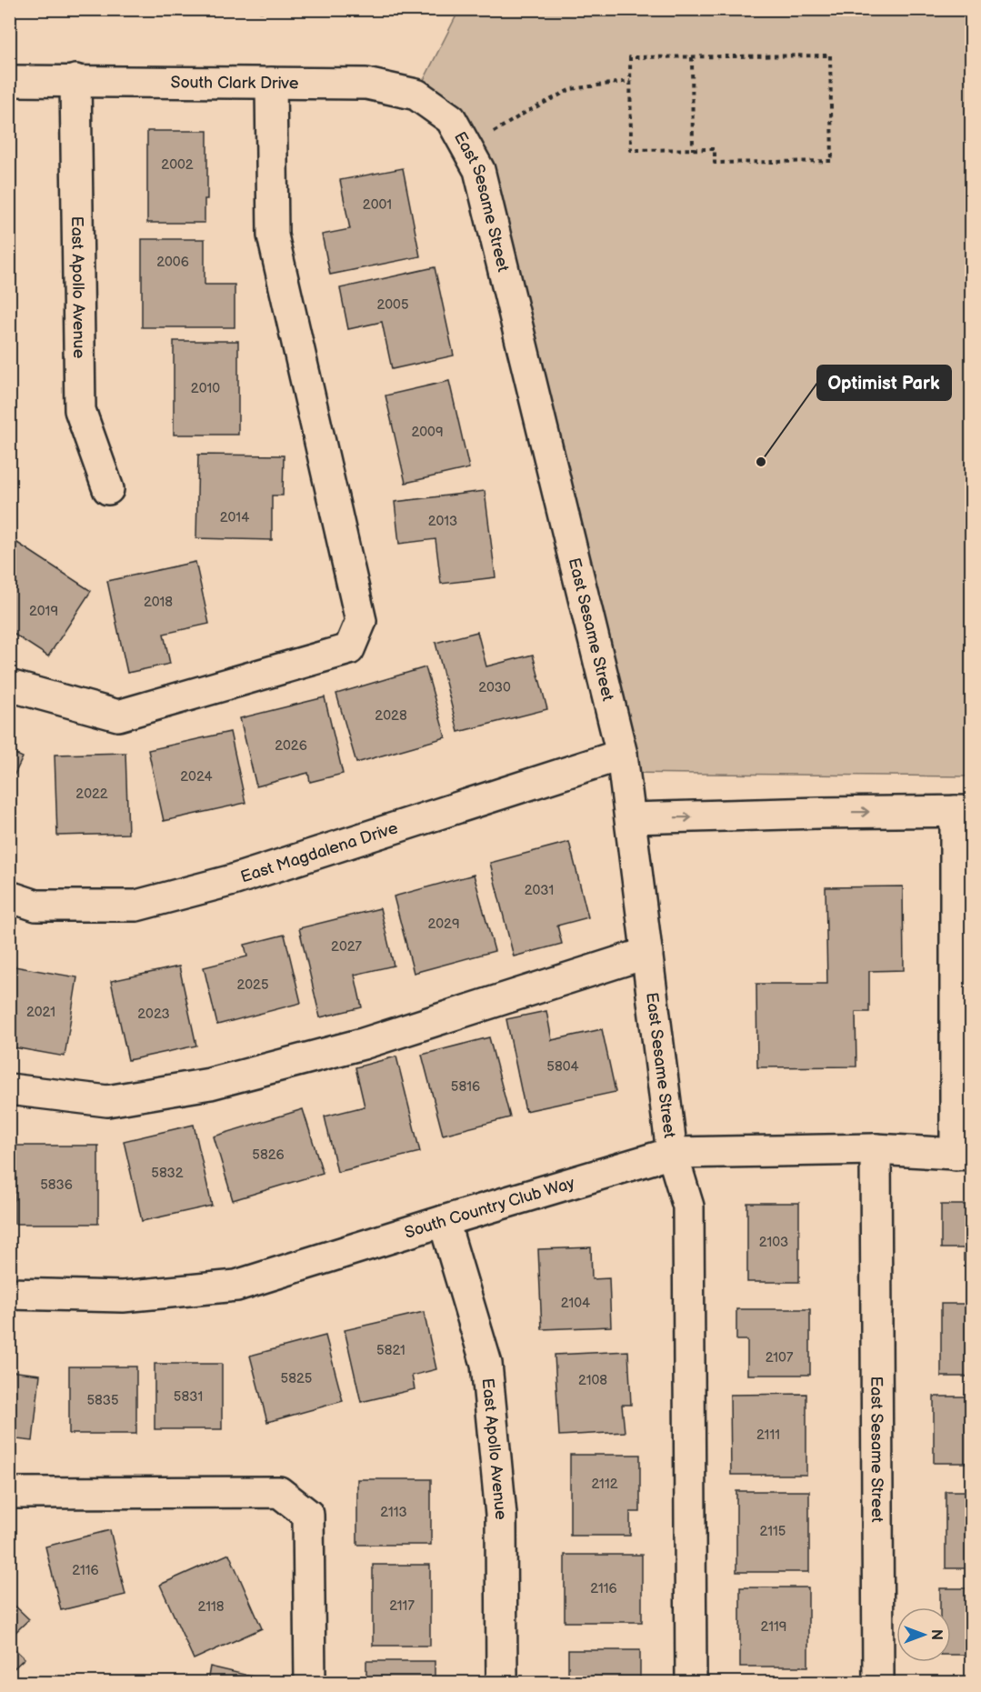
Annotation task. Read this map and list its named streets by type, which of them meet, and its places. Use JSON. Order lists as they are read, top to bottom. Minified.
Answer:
{"streets":{"street":["South Clark Drive","East Sesame Street","East Apollo Avenue","East Magdalena Drive","South Country Club Way"]},"crossings":[["South Clark Drive","East Sesame Street"],["South Clark Drive","East Apollo Avenue"],["East Sesame Street","East Magdalena Drive"],["East Sesame Street","South Country Club Way"],["East Apollo Avenue","South Country Club Way"]],"places":["Optimist Park"],"house_numbers":["2002","2001","2006","2005","2010","2009","2014","2013","2018","2019","2030","2028","2026","2024","2022","2031","2029","2027","2025","2021","2023","5804","5816","5826","5832","5836","2103","2104","5821","2107","5825","2108","5831","5835","2111","2112","2113","2115","2116","2116","2117","2118","2119"],"north":"right"}
